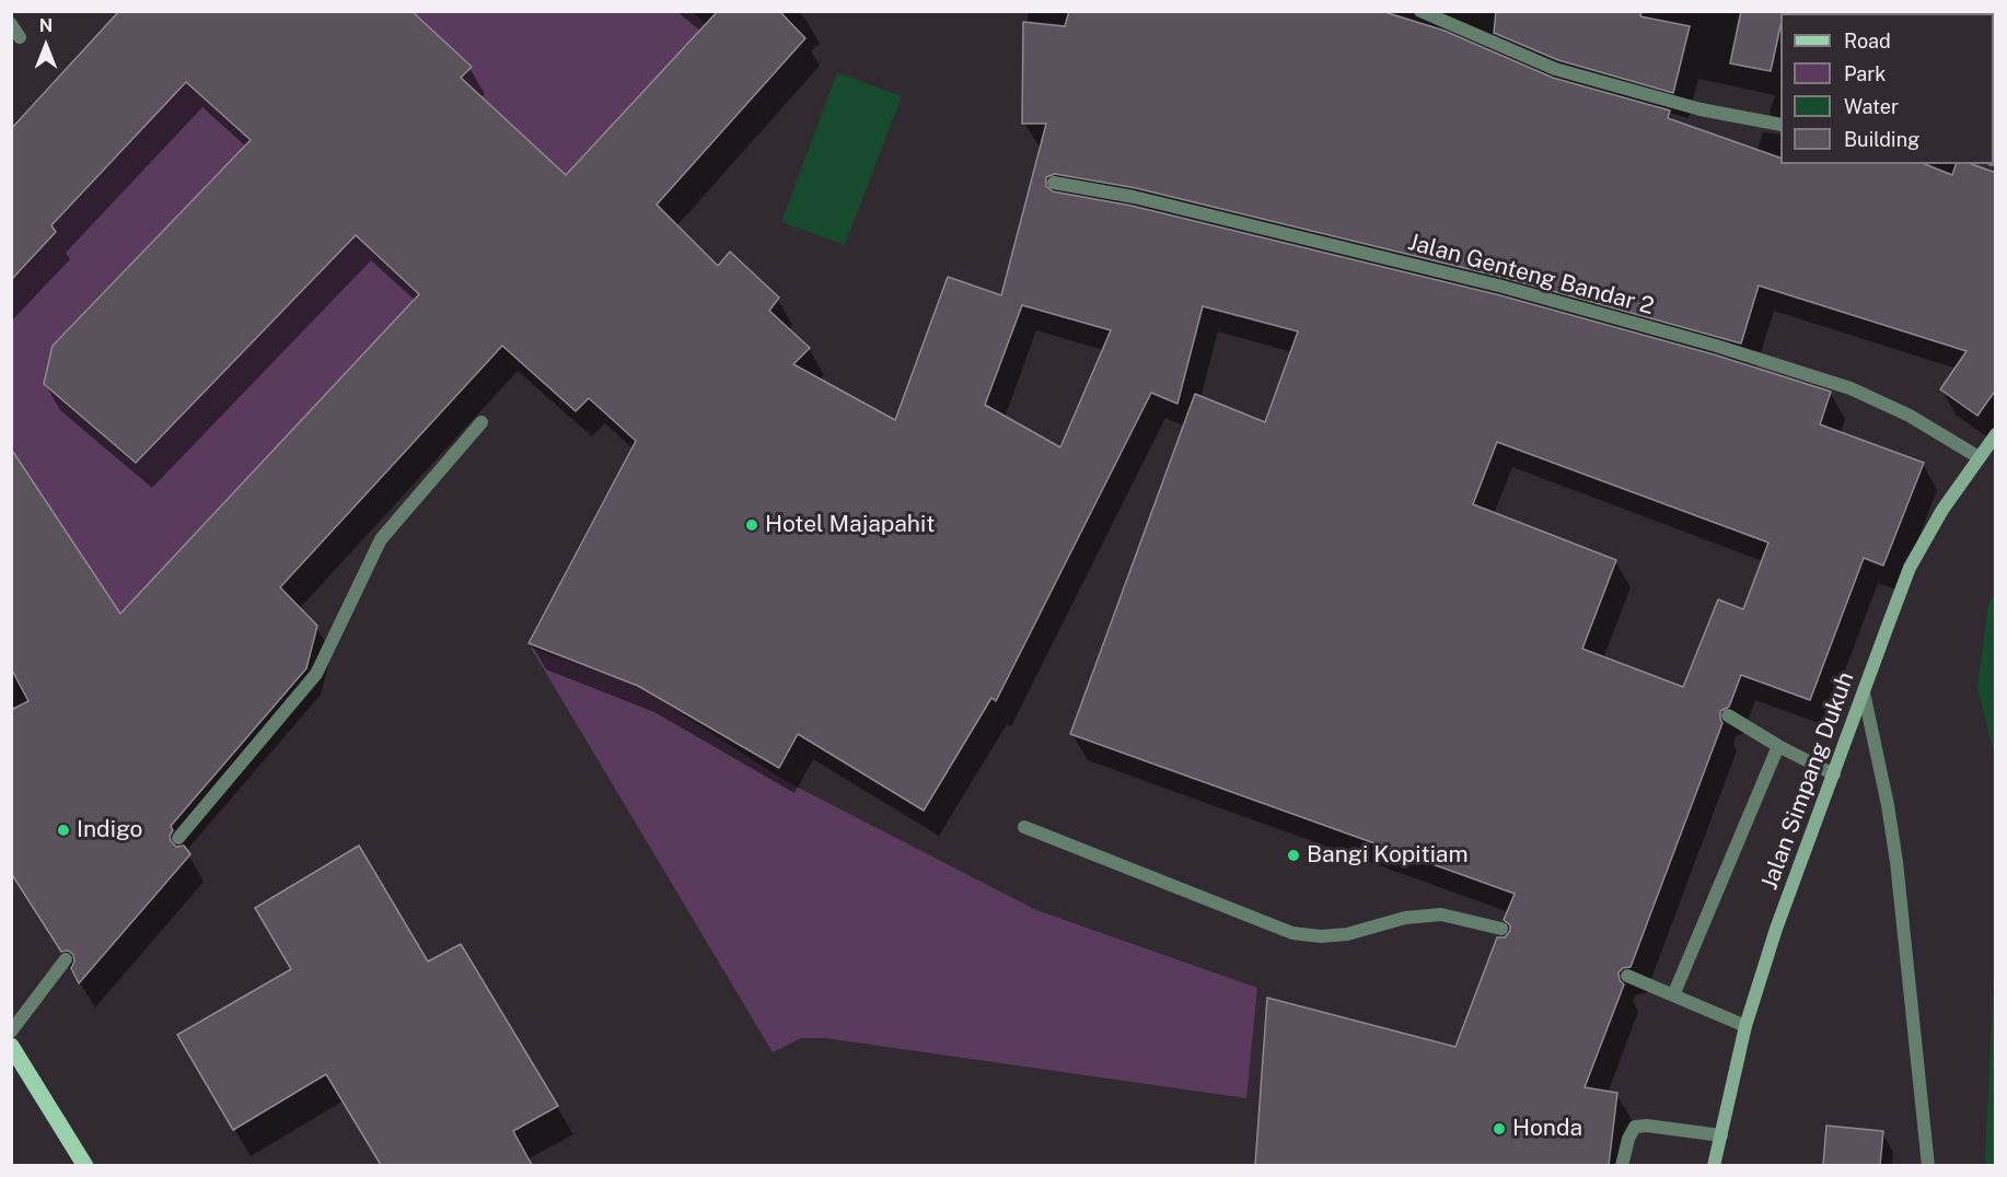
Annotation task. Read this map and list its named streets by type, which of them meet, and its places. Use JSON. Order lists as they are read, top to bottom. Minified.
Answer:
{"streets":{"street":["Jalan Genteng Bandar 2","Jalan Simpang Dukuh"]},"crossings":[["Jalan Genteng Bandar 2","Jalan Simpang Dukuh"]],"places":["Hotel Majapahit","Indigo","Bangi Kopitiam","Honda"],"legend":["Road","Park","Water","Building"],"north":"top"}
